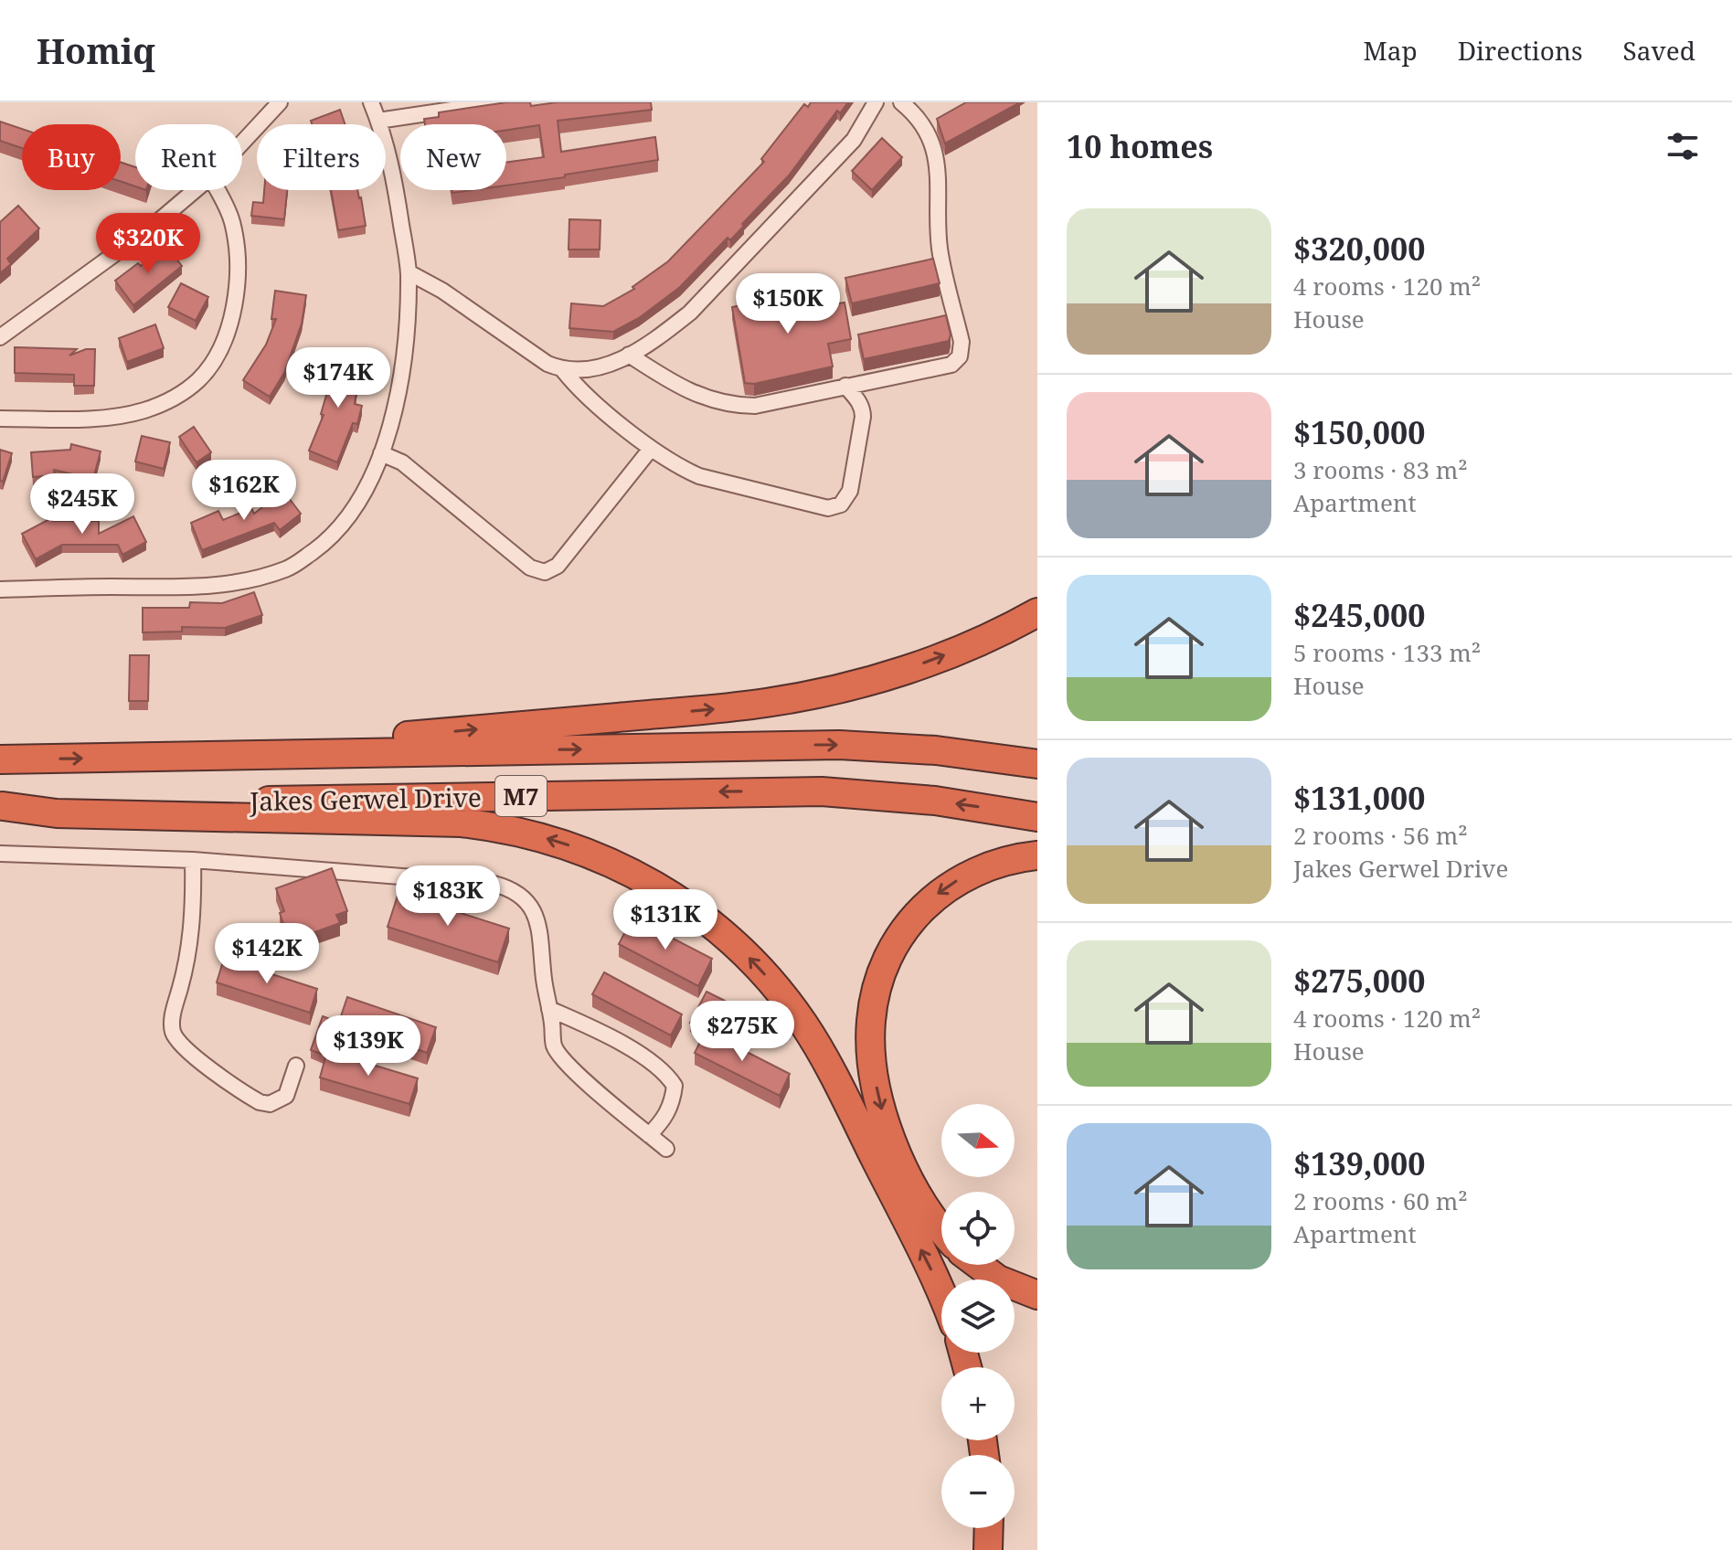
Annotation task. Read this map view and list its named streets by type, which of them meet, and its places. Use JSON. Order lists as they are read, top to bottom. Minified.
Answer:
{"streets":{"highway":["M7","Jakes Gerwel Drive"]},"north":"right","page":{"header":"Homiq","nav":["Map","Directions","Saved"],"heading":"10 homes","chip":["Buy","Rent","Filters","New"],"list":[{"name":"$320,000","note":"4 rooms · 120 m² · House"},{"name":"$150,000","note":"3 rooms · 83 m² · Apartment"},{"name":"$245,000","note":"5 rooms · 133 m² · House"},{"name":"$131,000","note":"2 rooms · 56 m² · Jakes Gerwel Drive"},{"name":"$275,000","note":"4 rooms · 120 m² · House"},{"name":"$139,000","note":"2 rooms · 60 m² · Apartment"}],"price":["$320K","$150K","$174K","$162K","$245K","$183K","$131K","$142K","$275K","$139K"],"map_buttons":["+","−"]}}
